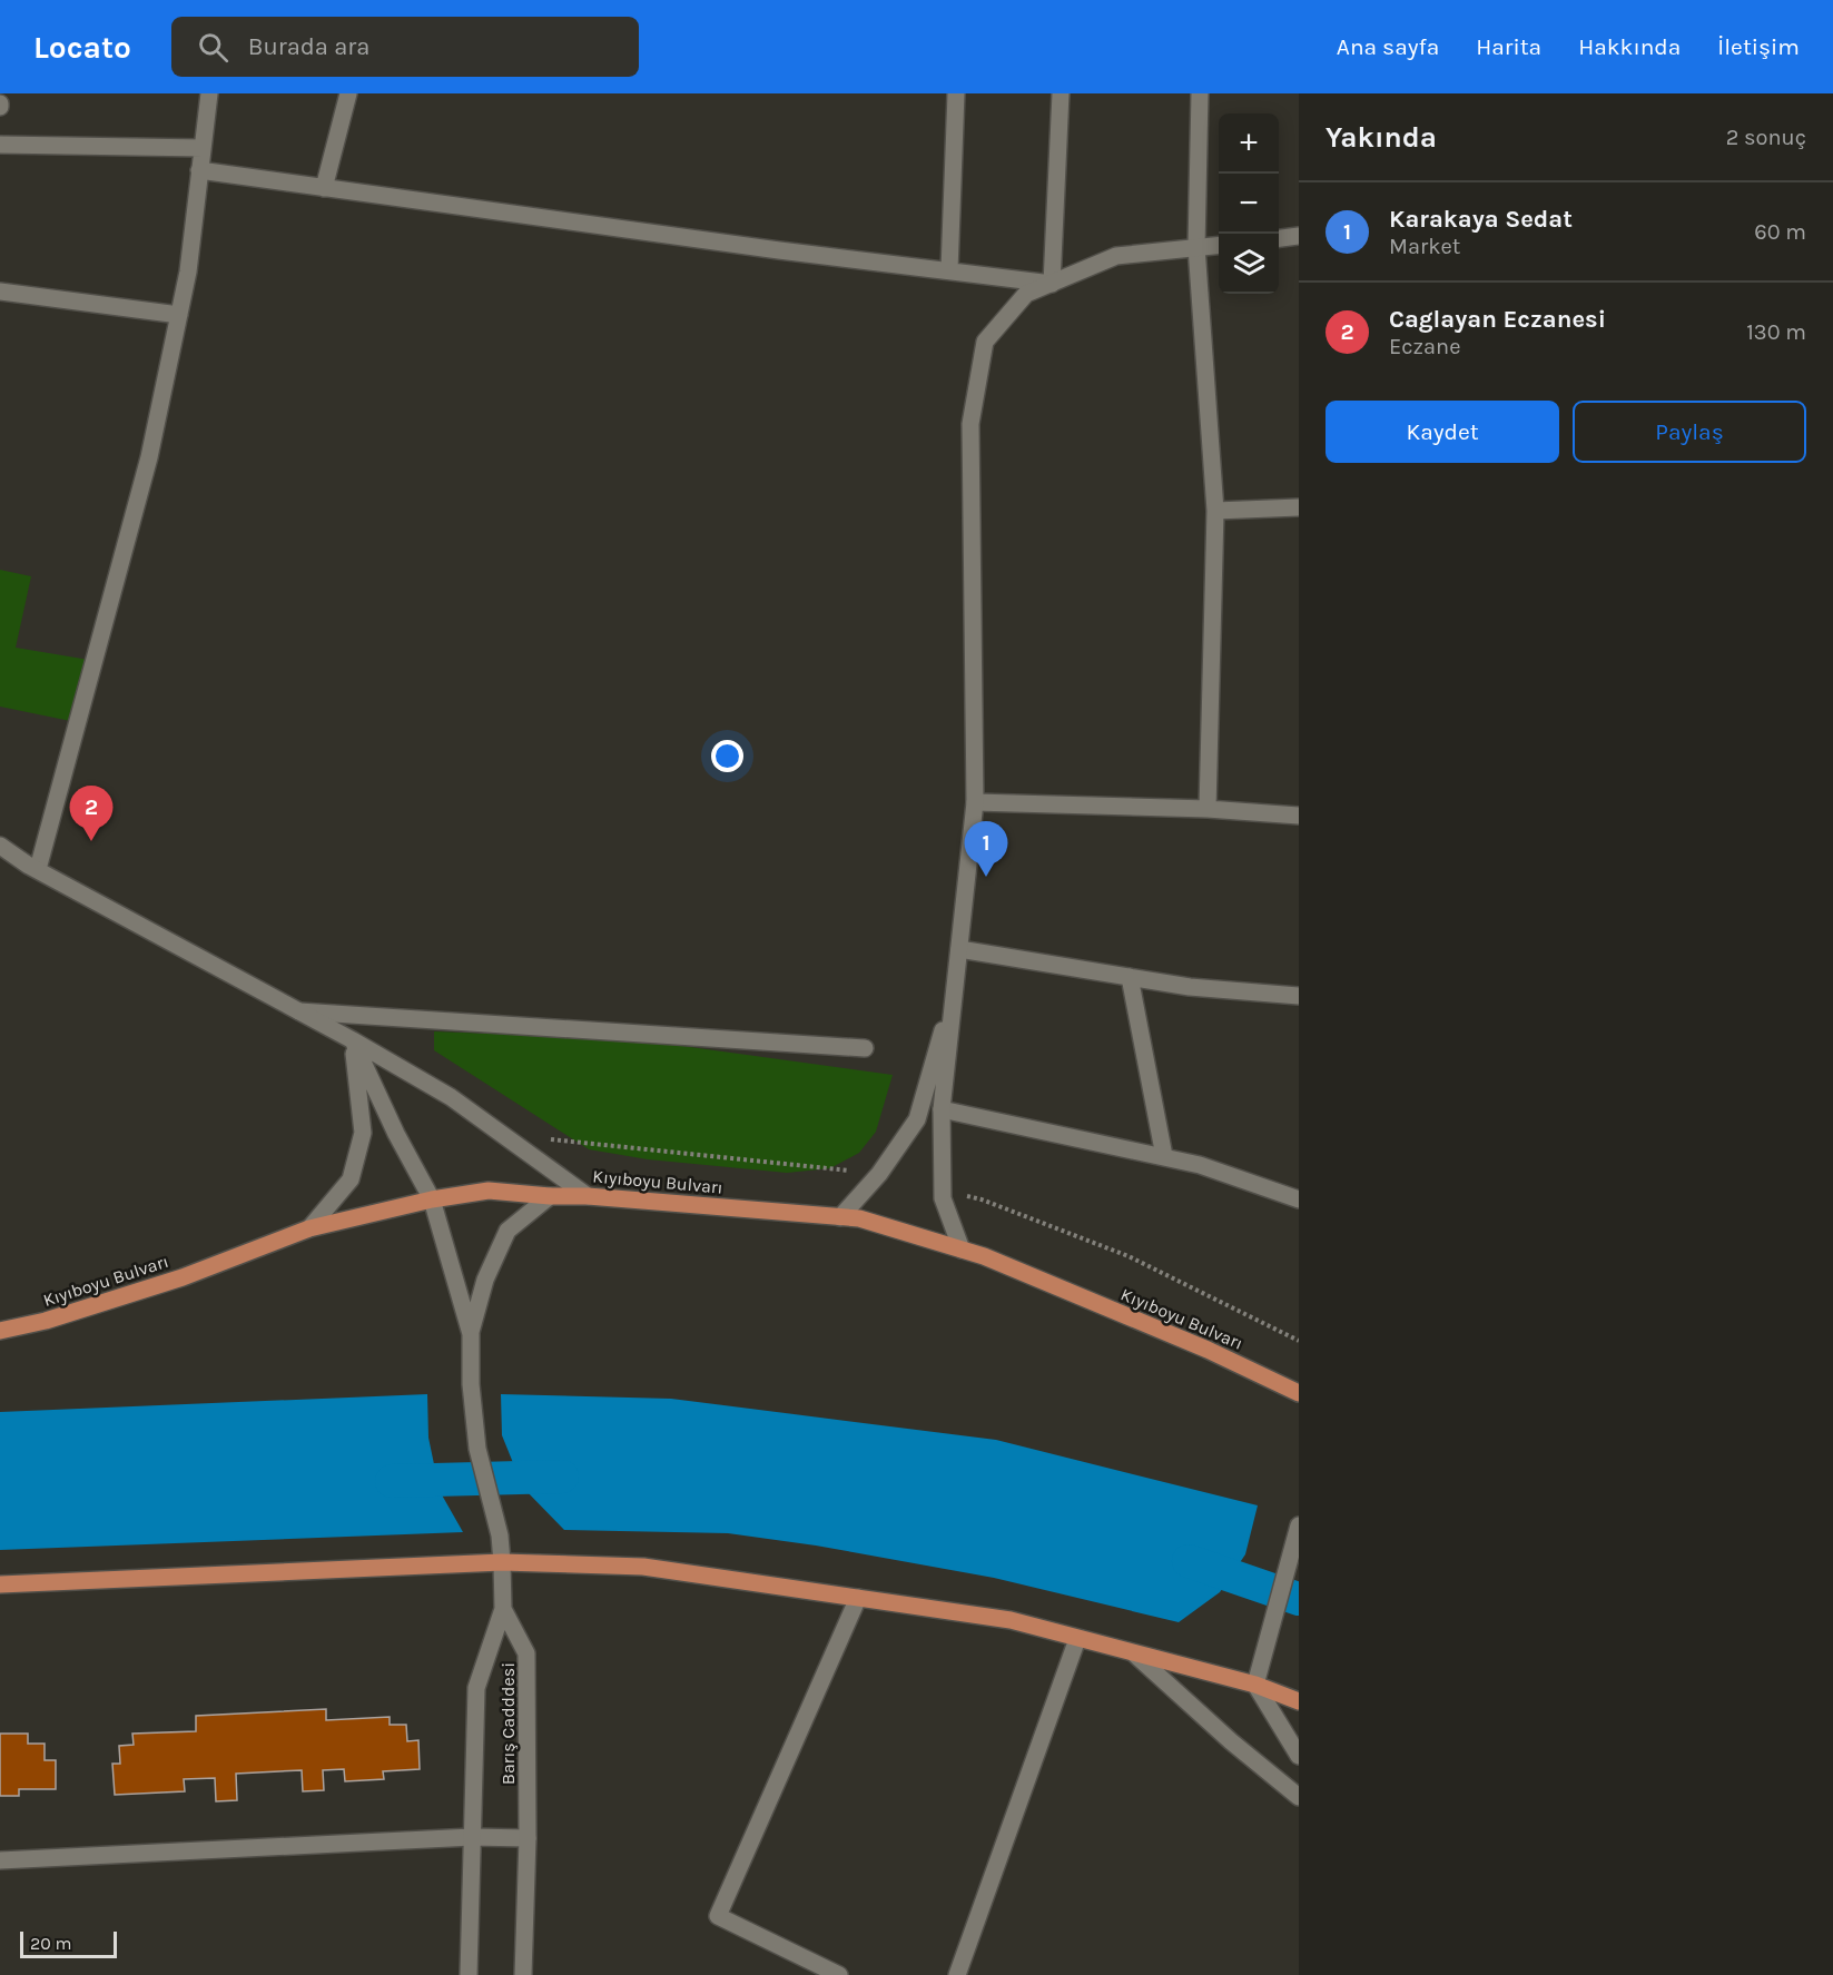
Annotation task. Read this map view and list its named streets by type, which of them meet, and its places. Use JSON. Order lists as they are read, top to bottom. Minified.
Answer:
{"streets":{"main road":["Kıyıboyu Bulvarı"],"street":["Barış Cadddesi"]},"scale_bar":"20 m","page":{"header":"Locato","search":"Burada ara","nav":["Ana sayfa","Harita","Hakkında","İletişim"],"heading":["Yakında","2 sonuç"],"map_buttons":["+","−"],"list":[{"mark":"1","name":"Karakaya Sedat","note":"Market","value":"60 m"},{"mark":"2","name":"Caglayan Eczanesi","note":"Eczane","value":"130 m"}],"buttons":["Kaydet","Paylaş"],"pins":["2","1"],"scale":"20 m"}}
